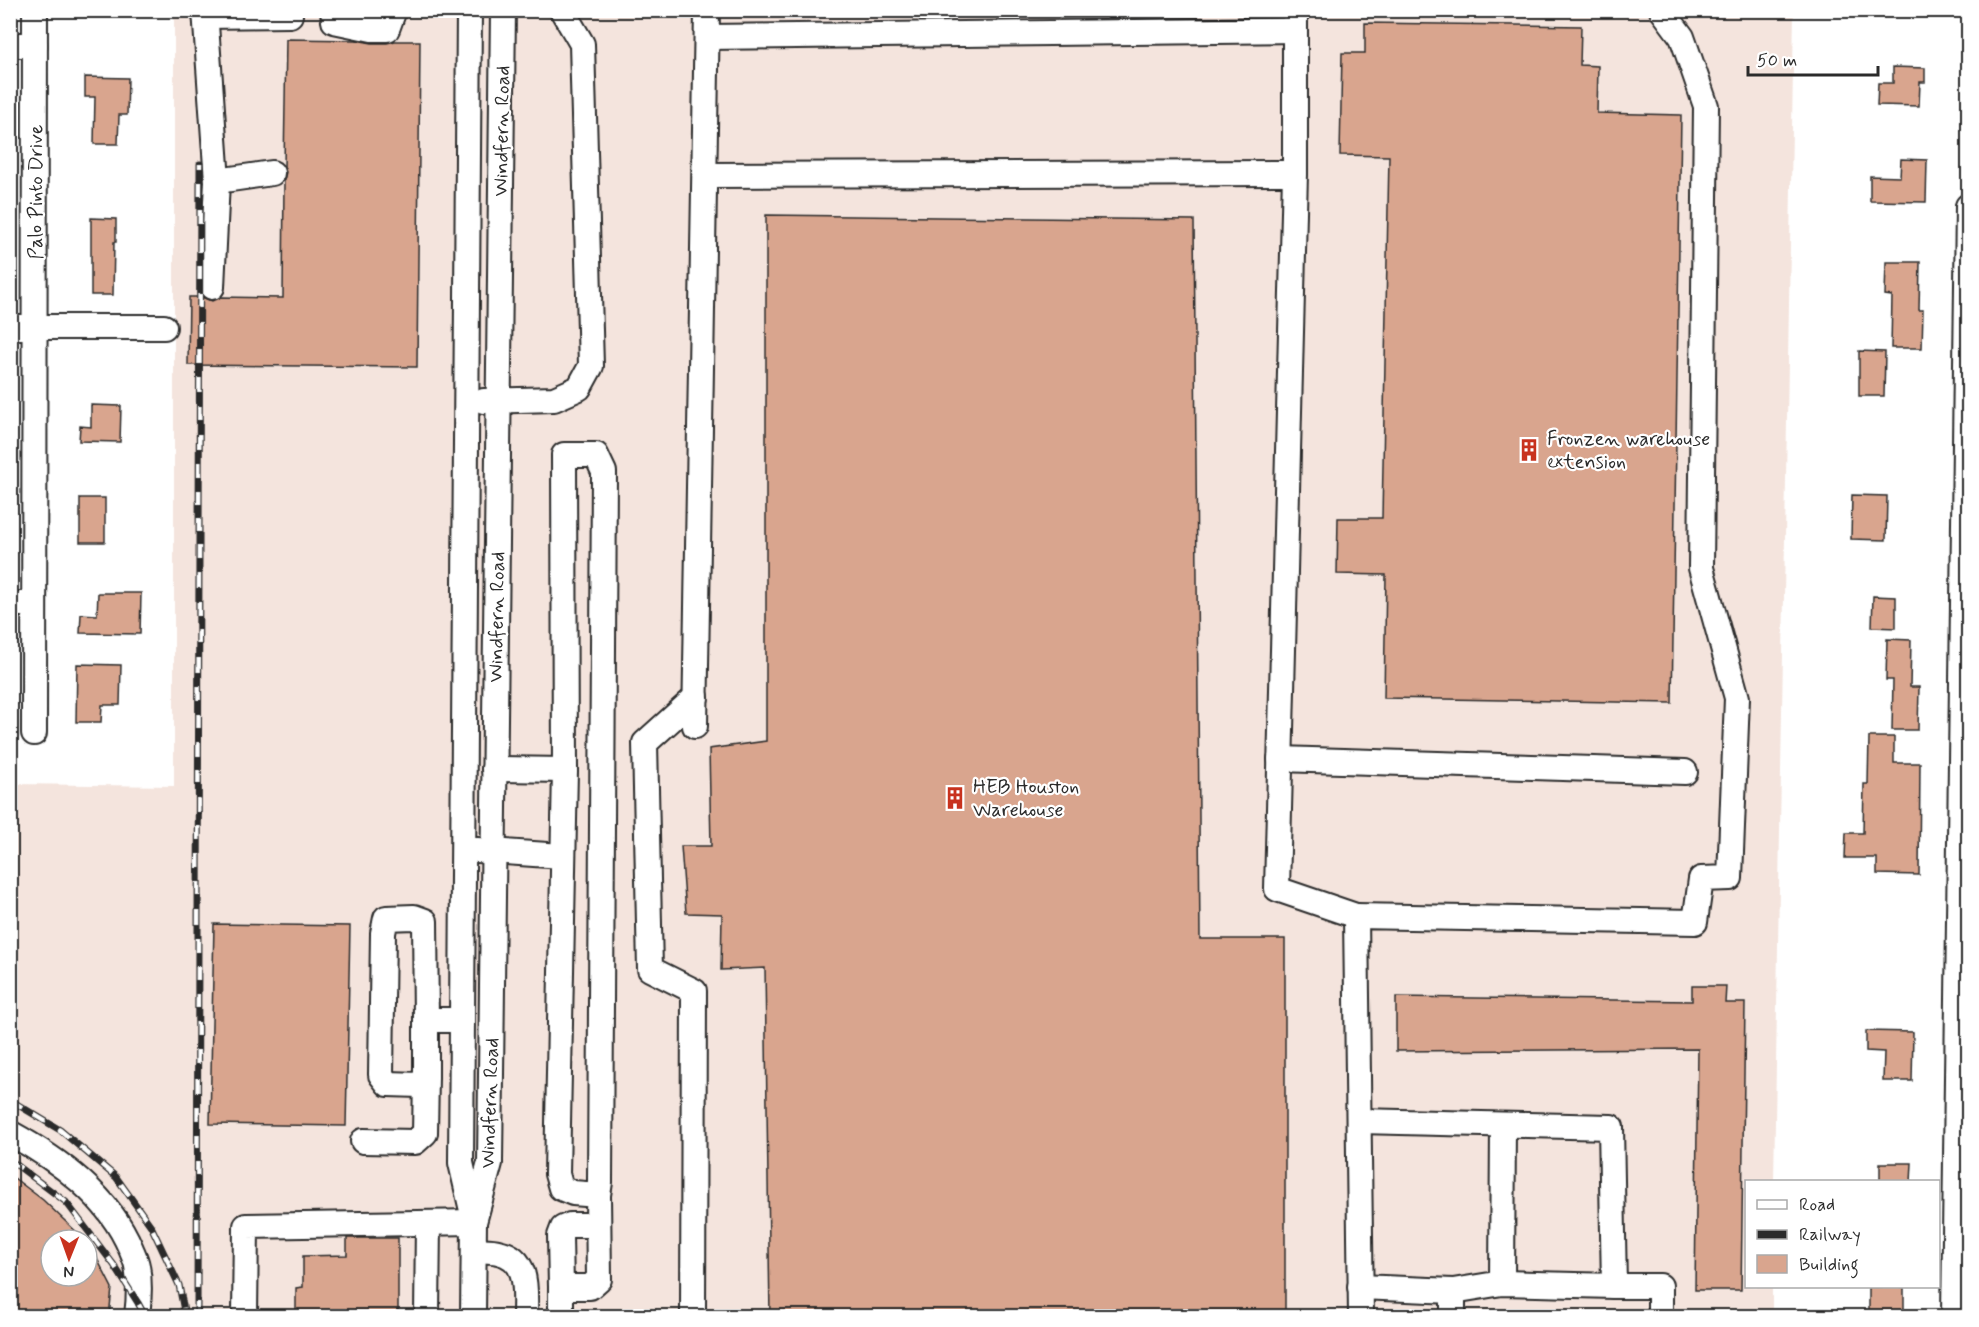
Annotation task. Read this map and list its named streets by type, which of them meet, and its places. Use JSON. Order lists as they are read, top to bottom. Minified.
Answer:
{"streets":{"street":["Windfern Road","Palo Pinto Drive"]},"places":{"building":["Fronzen warehouse extension","HEB Houston Warehouse"]},"legend":["Road","Railway","Building"],"scale_bar":"50 m","north":"bottom"}
